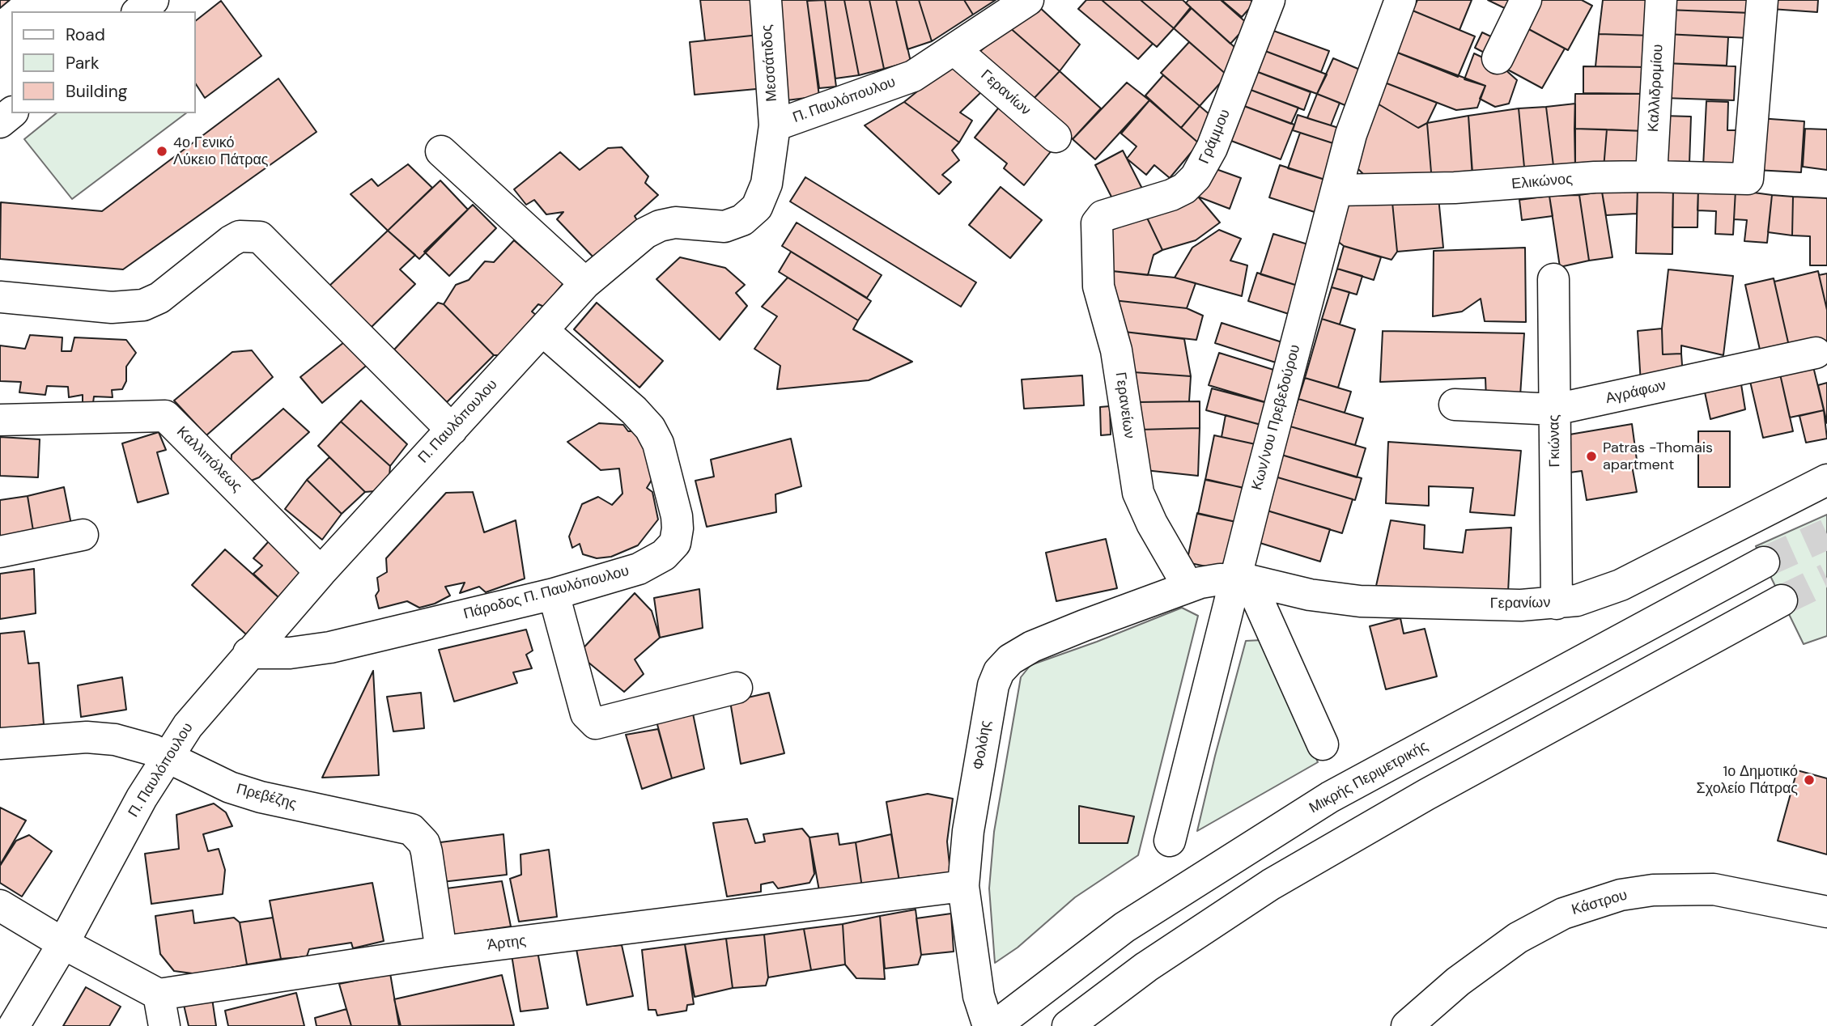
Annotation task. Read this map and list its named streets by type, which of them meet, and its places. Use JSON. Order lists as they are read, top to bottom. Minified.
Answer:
{"streets":{"street":["Μεσσάτιδος","Καλλιδρομίου","Γερανίων","Π. Παυλόπουλου","Γράμμου","Ελικώνος","Αγράφων","Γερανείων","Κων/νου Πρεβεδούρου","Γκιώνας","Καλλιπόλεως","Πάροδος Π. Παυλόπουλου","Φολόης","Μικρής Περιμετρικής","Πρεβέζης","Κάστρου","Άρτης"]},"crossings":[["Μεσσάτιδος","Π. Παυλόπουλου"],["Καλλιδρομίου","Ελικώνος"],["Γερανίων","Π. Παυλόπουλου"],["Γερανίων","Γερανείων"],["Γερανίων","Κων/νου Πρεβεδούρου"],["Γερανίων","Γκιώνας"],["Γερανίων","Φολόης"],["Π. Παυλόπουλου","Καλλιπόλεως"],["Π. Παυλόπουλου","Πάροδος Π. Παυλόπουλου"],["Π. Παυλόπουλου","Πρεβέζης"],["Γράμμου","Γερανείων"],["Ελικώνος","Κων/νου Πρεβεδούρου"],["Αγράφων","Γκιώνας"],["Γερανείων","Φολόης"],["Φολόης","Άρτης"],["Πρεβέζης","Άρτης"]],"places":["4ο Γενικό Λύκειο Πάτρας","Patras -Thomais apartment","1ο Δημοτικό Σχολείο Πάτρας"],"legend":["Road","Park","Building"]}
